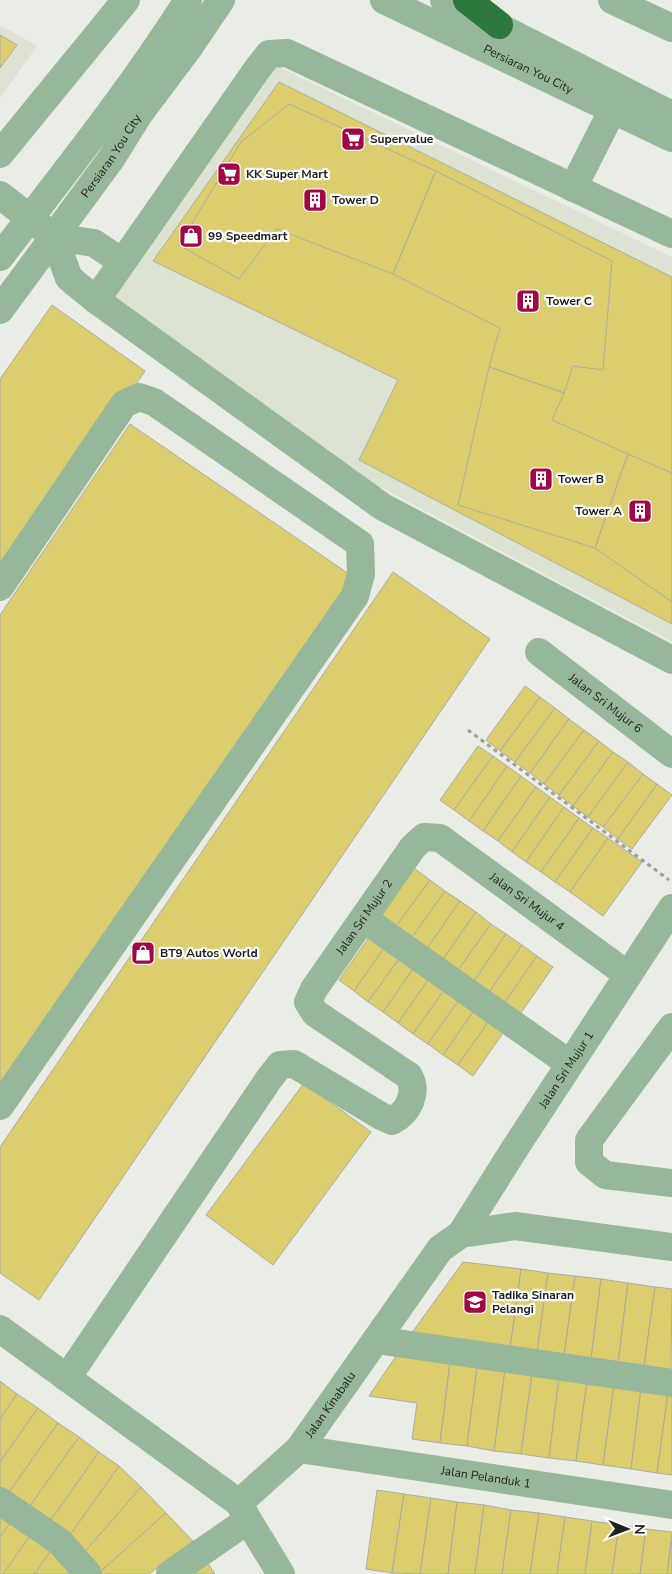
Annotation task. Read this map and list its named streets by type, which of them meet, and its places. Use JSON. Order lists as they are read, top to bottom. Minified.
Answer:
{"streets":{"street":["Persiaran You City","Jalan Sri Mujur 6","Jalan Sri Mujur 4","Jalan Sri Mujur 2","Jalan Sri Mujur 1","Jalan Kinabalu","Jalan Pelanduk 1"]},"crossings":[["Jalan Sri Mujur 4","Jalan Sri Mujur 2"],["Jalan Sri Mujur 4","Jalan Sri Mujur 1"],["Jalan Sri Mujur 1","Jalan Kinabalu"],["Jalan Kinabalu","Jalan Pelanduk 1"]],"places":{"supermarket":["Supervalue","KK Super Mart"],"building":["Tower D","Tower C","Tower B","Tower A"],"shop":["99 Speedmart","BT9 Autos World"],"school or university":["Tadika Sinaran Pelangi"]},"north":"right"}
